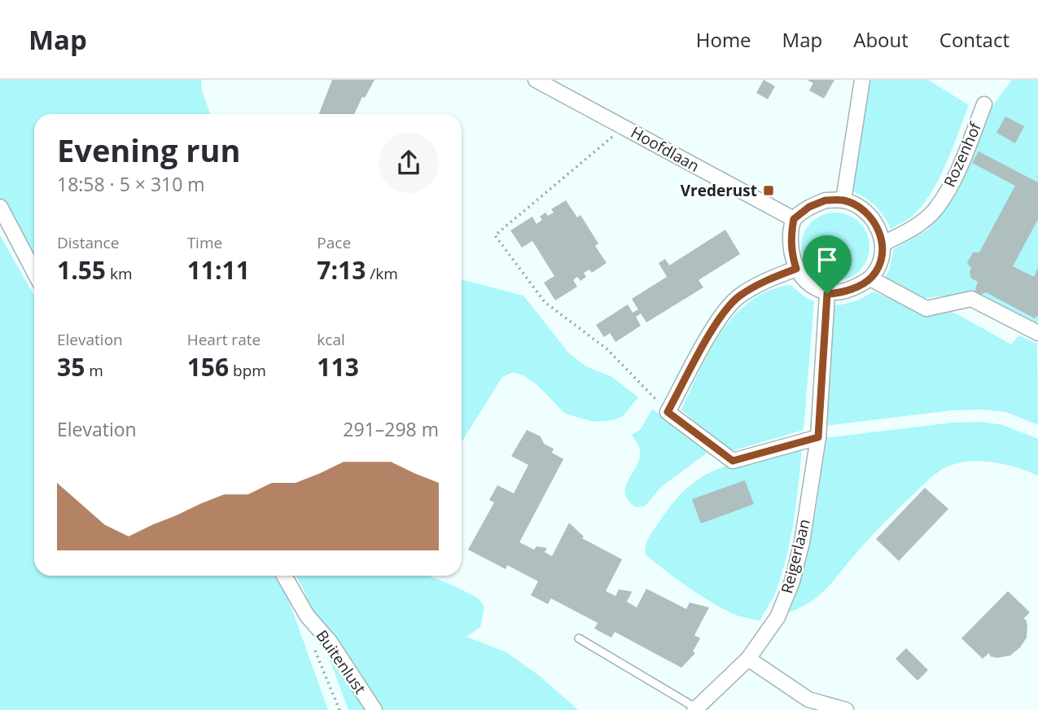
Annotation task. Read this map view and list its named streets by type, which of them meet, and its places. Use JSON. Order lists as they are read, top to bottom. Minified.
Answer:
{"streets":{"street":["Hoofdlaan","Rozenhof","Reigerlaan","Buitenlust"]},"crossings":[["Hoofdlaan","Rozenhof"]],"places":{"transit":["Vrederust"]},"page":{"header":"Map","nav":["Home","Map","About","Contact"],"heading":["Evening run","18:58 · 5 × 310 m"],"stats":[["Distance","1.55 km"],["Time","11:11"],["Pace","7:13 /km"],["Elevation","35 m"],["Heart rate","156 bpm"],["kcal","113"]],"chart":["Elevation","291–298 m"]}}
